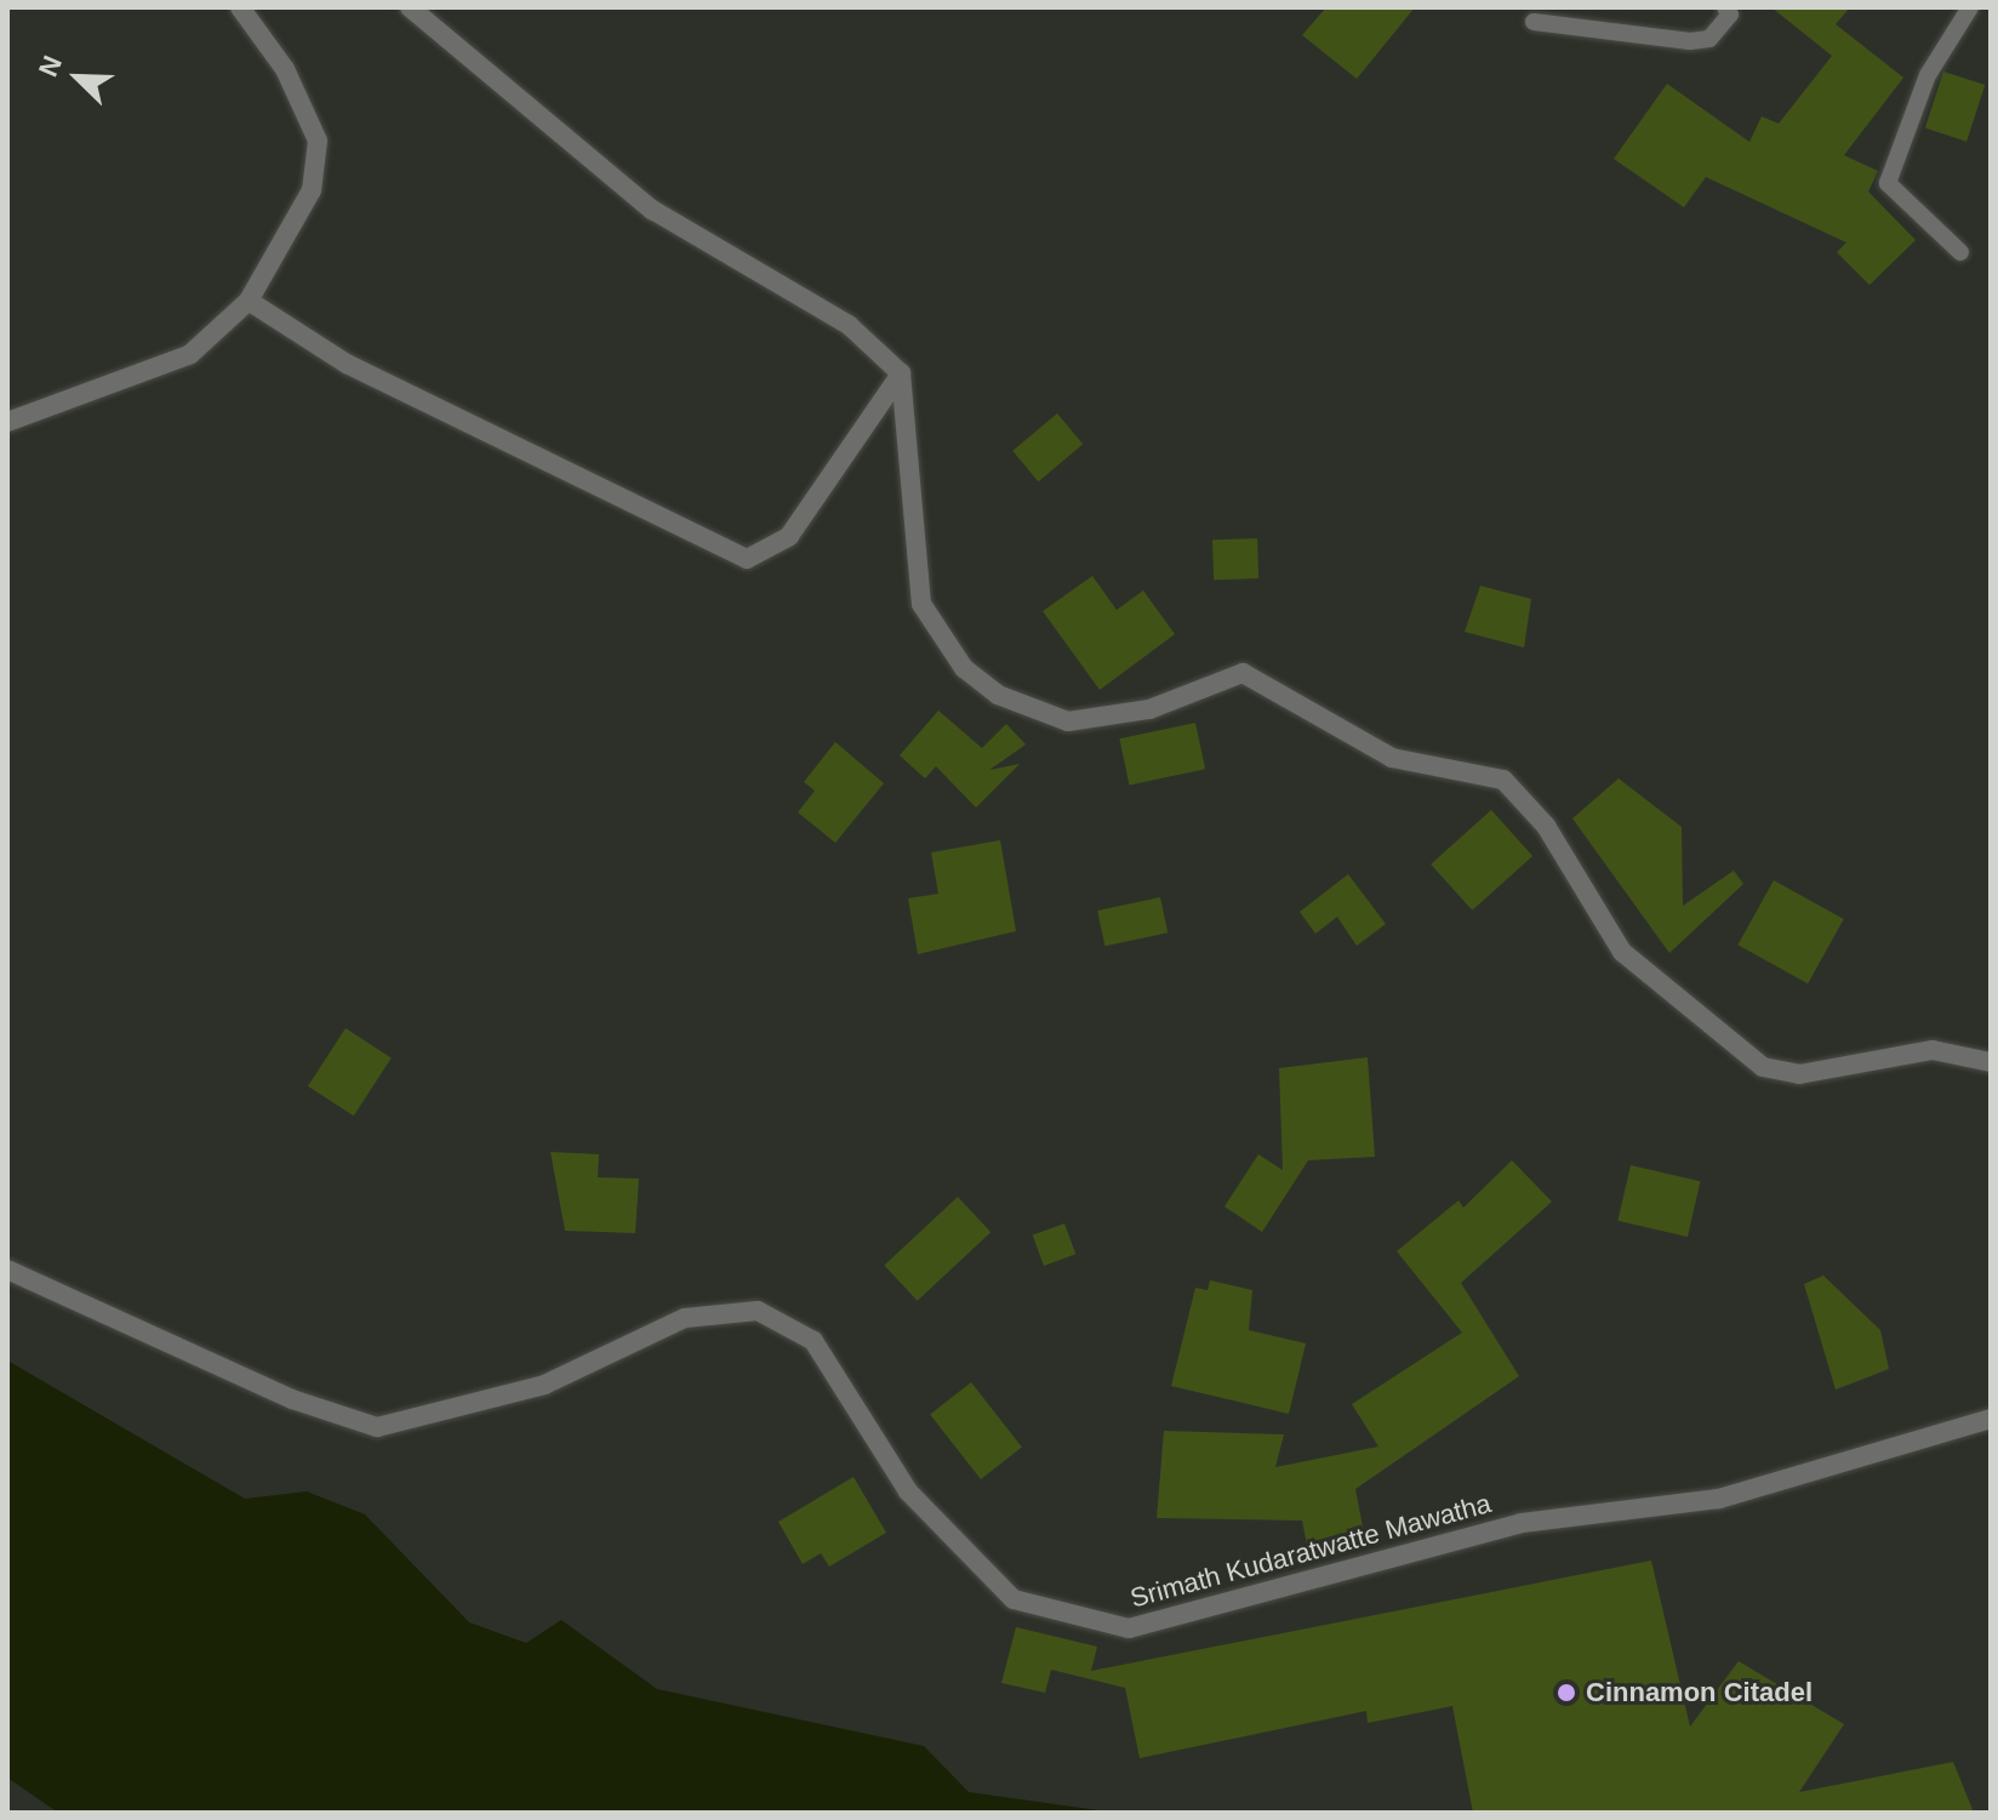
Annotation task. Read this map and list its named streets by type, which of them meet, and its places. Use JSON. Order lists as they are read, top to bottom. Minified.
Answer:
{"streets":{"street":["Srimath Kudaratwatte Mawatha"]},"places":["Cinnamon Citadel"],"north":"top left"}
